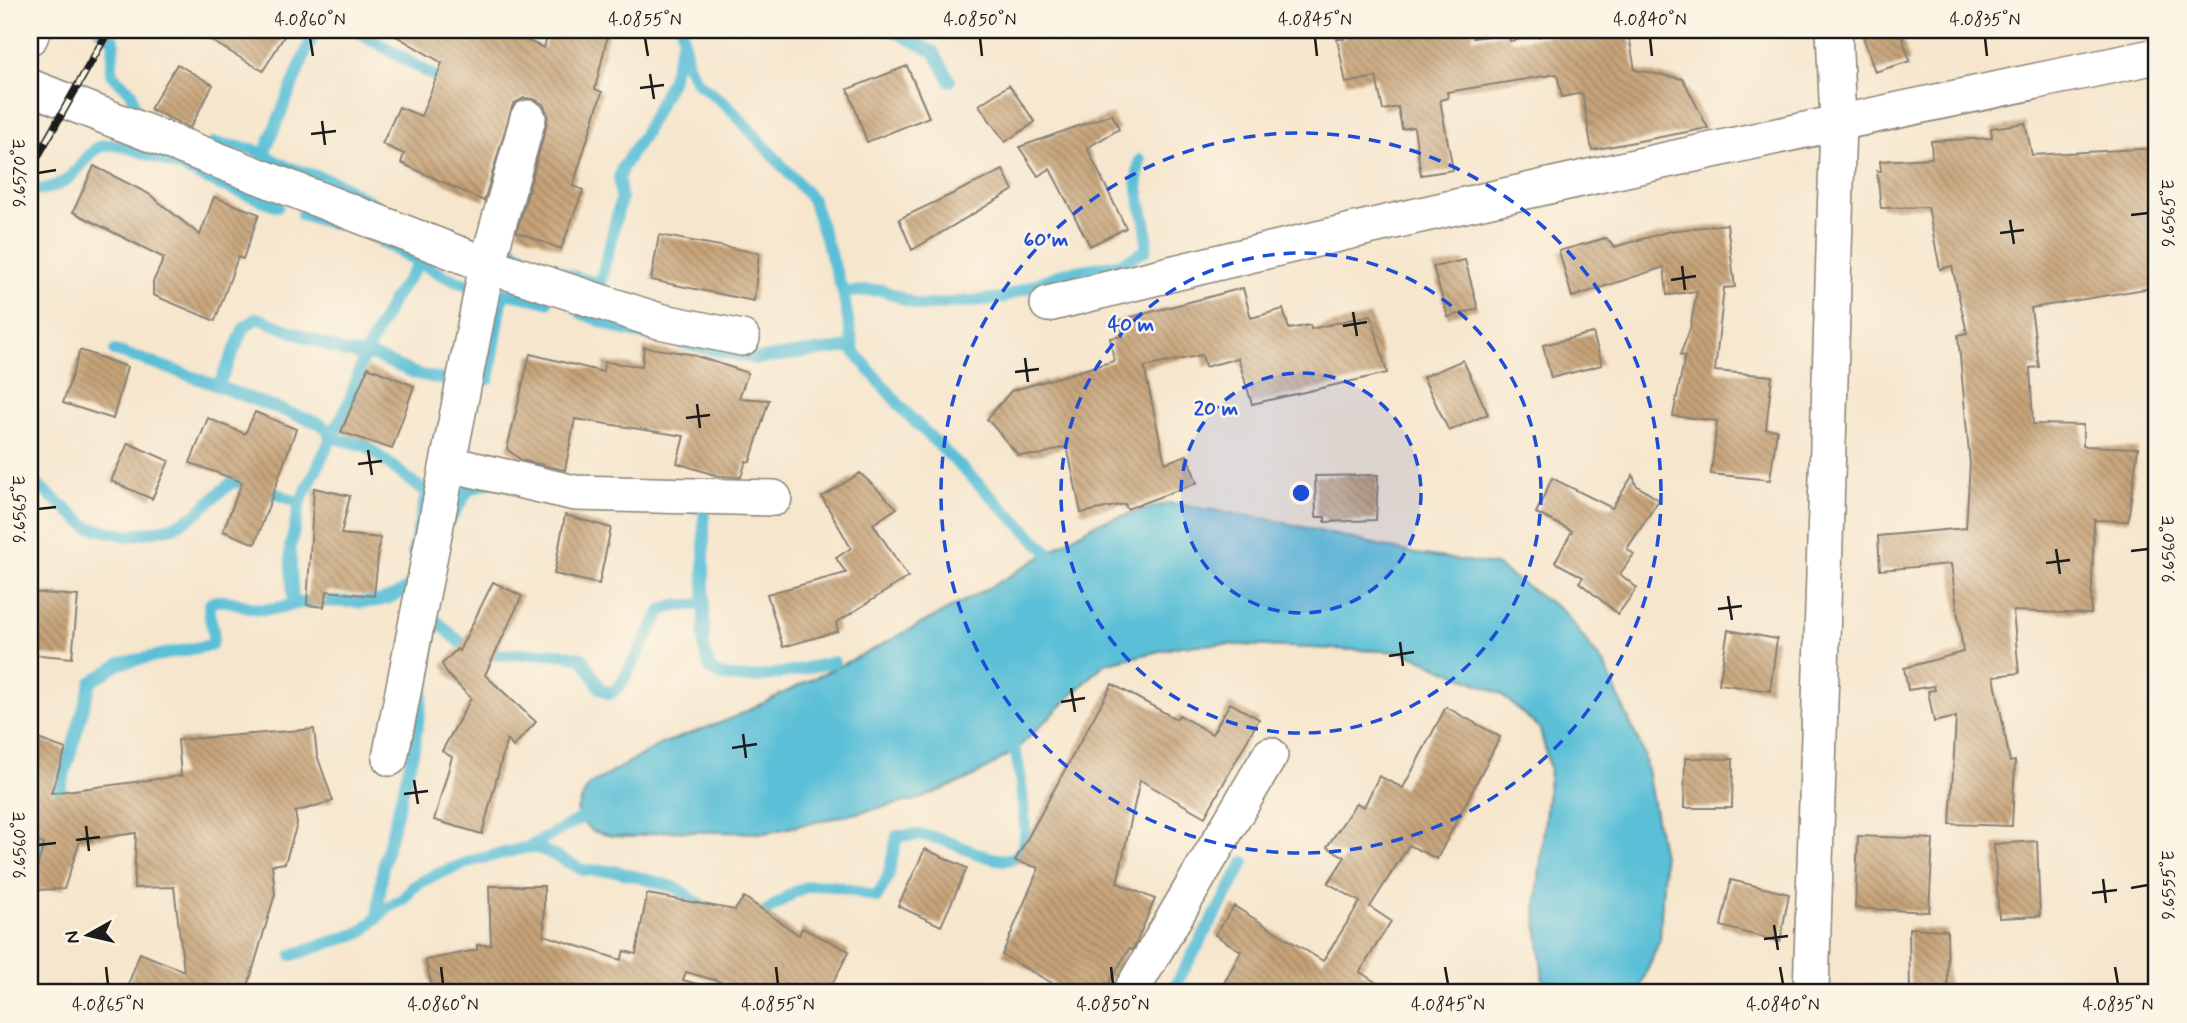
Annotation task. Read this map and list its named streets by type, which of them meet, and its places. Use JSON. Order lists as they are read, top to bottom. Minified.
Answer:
{"north":"left","coordinates":["4.0860°N","4.0855°N","4.0850°N","4.0845°N","4.0840°N","4.0835°N","9.6570°E","9.6565°E","9.6560°E","9.6555°E","4.0865°N"],"rings":["60 m","40 m","20 m"]}
